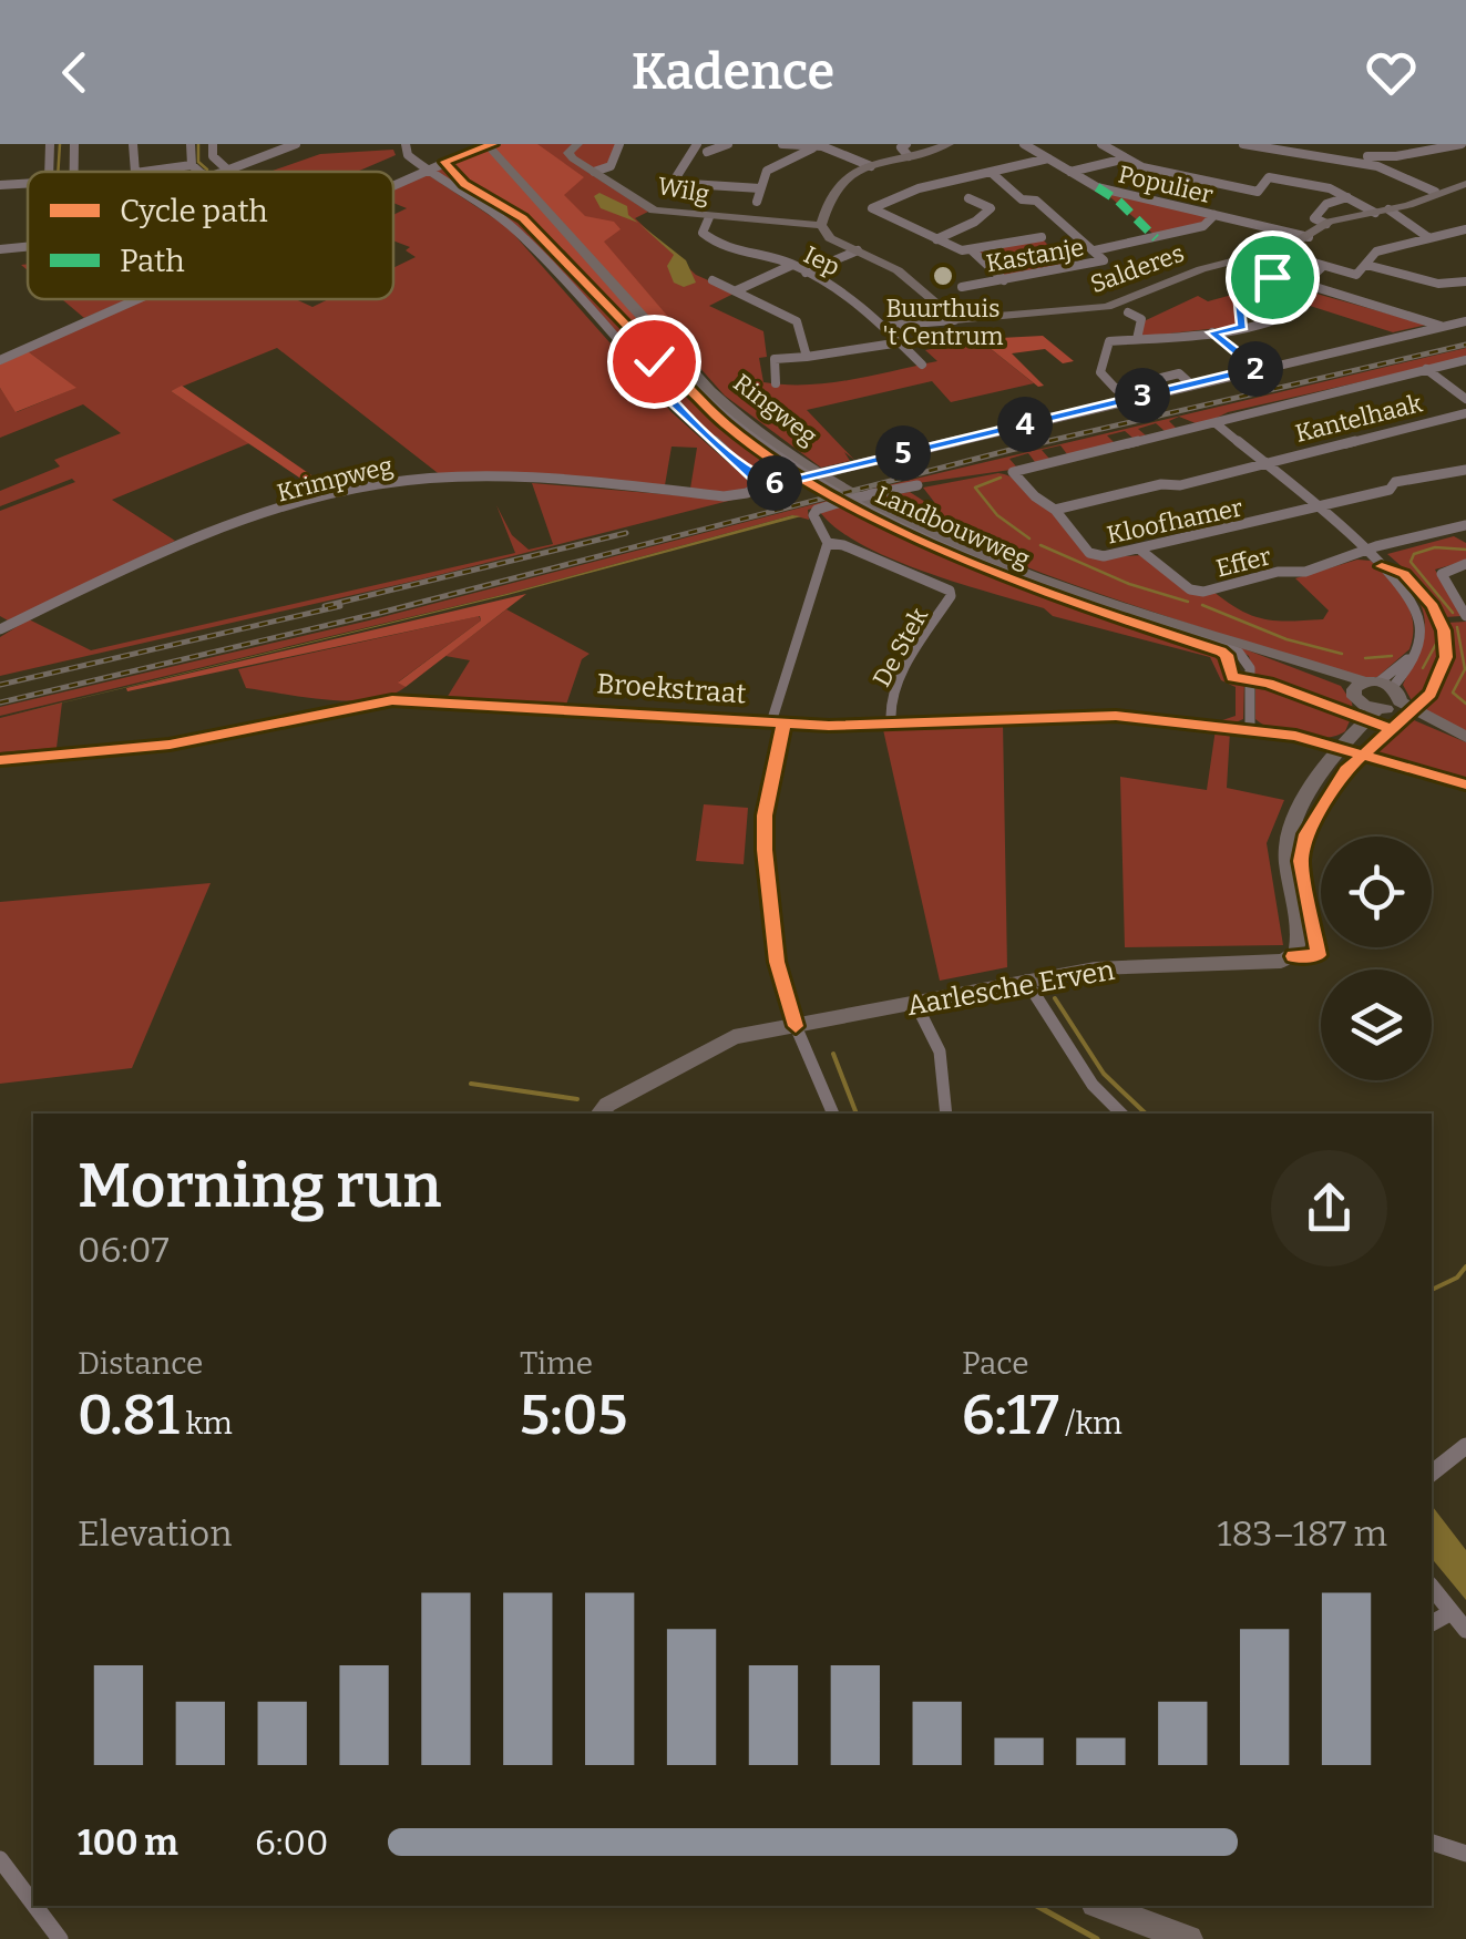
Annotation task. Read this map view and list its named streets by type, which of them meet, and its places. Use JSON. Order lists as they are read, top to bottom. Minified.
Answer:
{"streets":{"street":["Populier","Wilg","Kastanje","Iep","Salderes","Ringweg","Kantelhaak","Krimpweg","Kloofhamer","Landbouwweg","Effer","De Stek","Broekstraat","Aarlesche Erven"]},"crossings":[["Populier","Salderes"],["Wilg","Iep"],["Iep","Salderes"],["Kantelhaak","Kloofhamer"],["Kloofhamer","Effer"],["Landbouwweg","Broekstraat"],["De Stek","Broekstraat"],["Broekstraat","Aarlesche Erven"]],"places":["Buurthuis 't Centrum"],"legend":["Cycle path","Path"],"page":{"header":"Kadence","pins":["2","3","4","5","6"],"heading":["Morning run","06:07"],"stats":[["Distance","0.81 km"],["Time","5:05"],["Pace","6:17 /km"]],"chart":["Elevation","183–187 m"],"list":[{"name":"100 m","note":"6:00"}]}}
